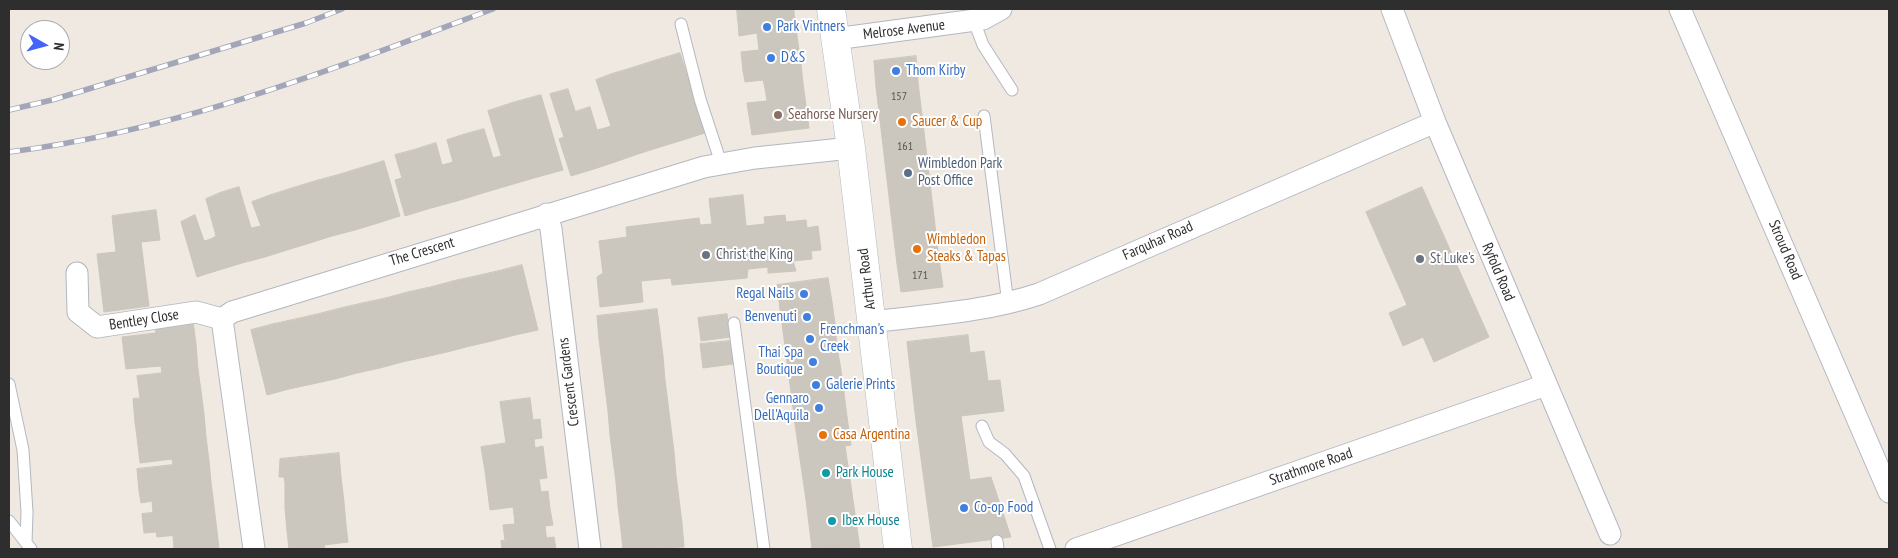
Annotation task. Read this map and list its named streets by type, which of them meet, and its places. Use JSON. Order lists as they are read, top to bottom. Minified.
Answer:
{"streets":{"street":["Melrose Avenue","Farquhar Road","Stroud Road","The Crescent","Ryfold Road","Arthur Road","Bentley Close","Crescent Gardens","Strathmore Road"]},"crossings":[["Melrose Avenue","Arthur Road"],["Farquhar Road","Ryfold Road"],["Farquhar Road","Arthur Road"],["The Crescent","Arthur Road"],["The Crescent","Bentley Close"],["The Crescent","Crescent Gardens"],["Ryfold Road","Strathmore Road"]],"places":["Park Vintners","D&S","Thom Kirby","Seahorse Nursery","Saucer & Cup","Wimbledon Park Post Office","Wimbledon Steaks & Tapas","Christ the King","St Luke's","Regal Nails","Benvenuti","Frenchman's Creek","Thai Spa Boutique","Galerie Prints","Gennaro Dell'Aquila","Casa Argentina","Park House","Co-op Food","Ibex House"],"house_numbers":["157","161","171"],"north":"right"}
